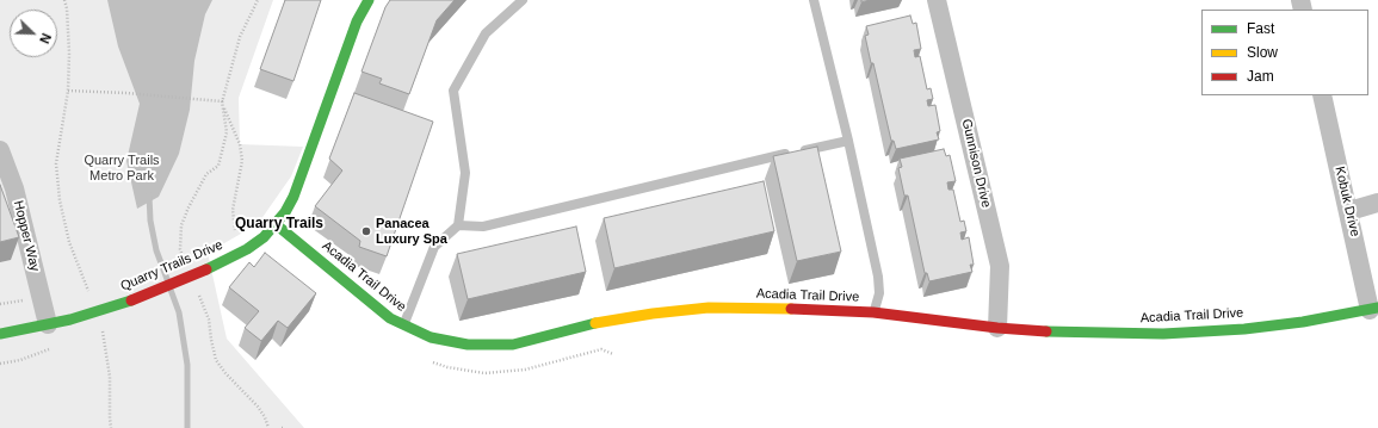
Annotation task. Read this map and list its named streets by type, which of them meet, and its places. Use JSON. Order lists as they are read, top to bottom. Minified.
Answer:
{"streets":{"street":["Gunnison Drive","Kobuk Drive","Hopper Way","Quarry Trails Drive","Acadia Trail Drive"]},"crossings":[["Gunnison Drive","Acadia Trail Drive"],["Kobuk Drive","Acadia Trail Drive"],["Hopper Way","Quarry Trails Drive"],["Quarry Trails Drive","Acadia Trail Drive"]],"districts":["Quarry Trails"],"parks":["Quarry Trails Metro Park"],"places":["Panacea Luxury Spa"],"legend":["Fast","Slow","Jam"],"north":"bottom right"}
